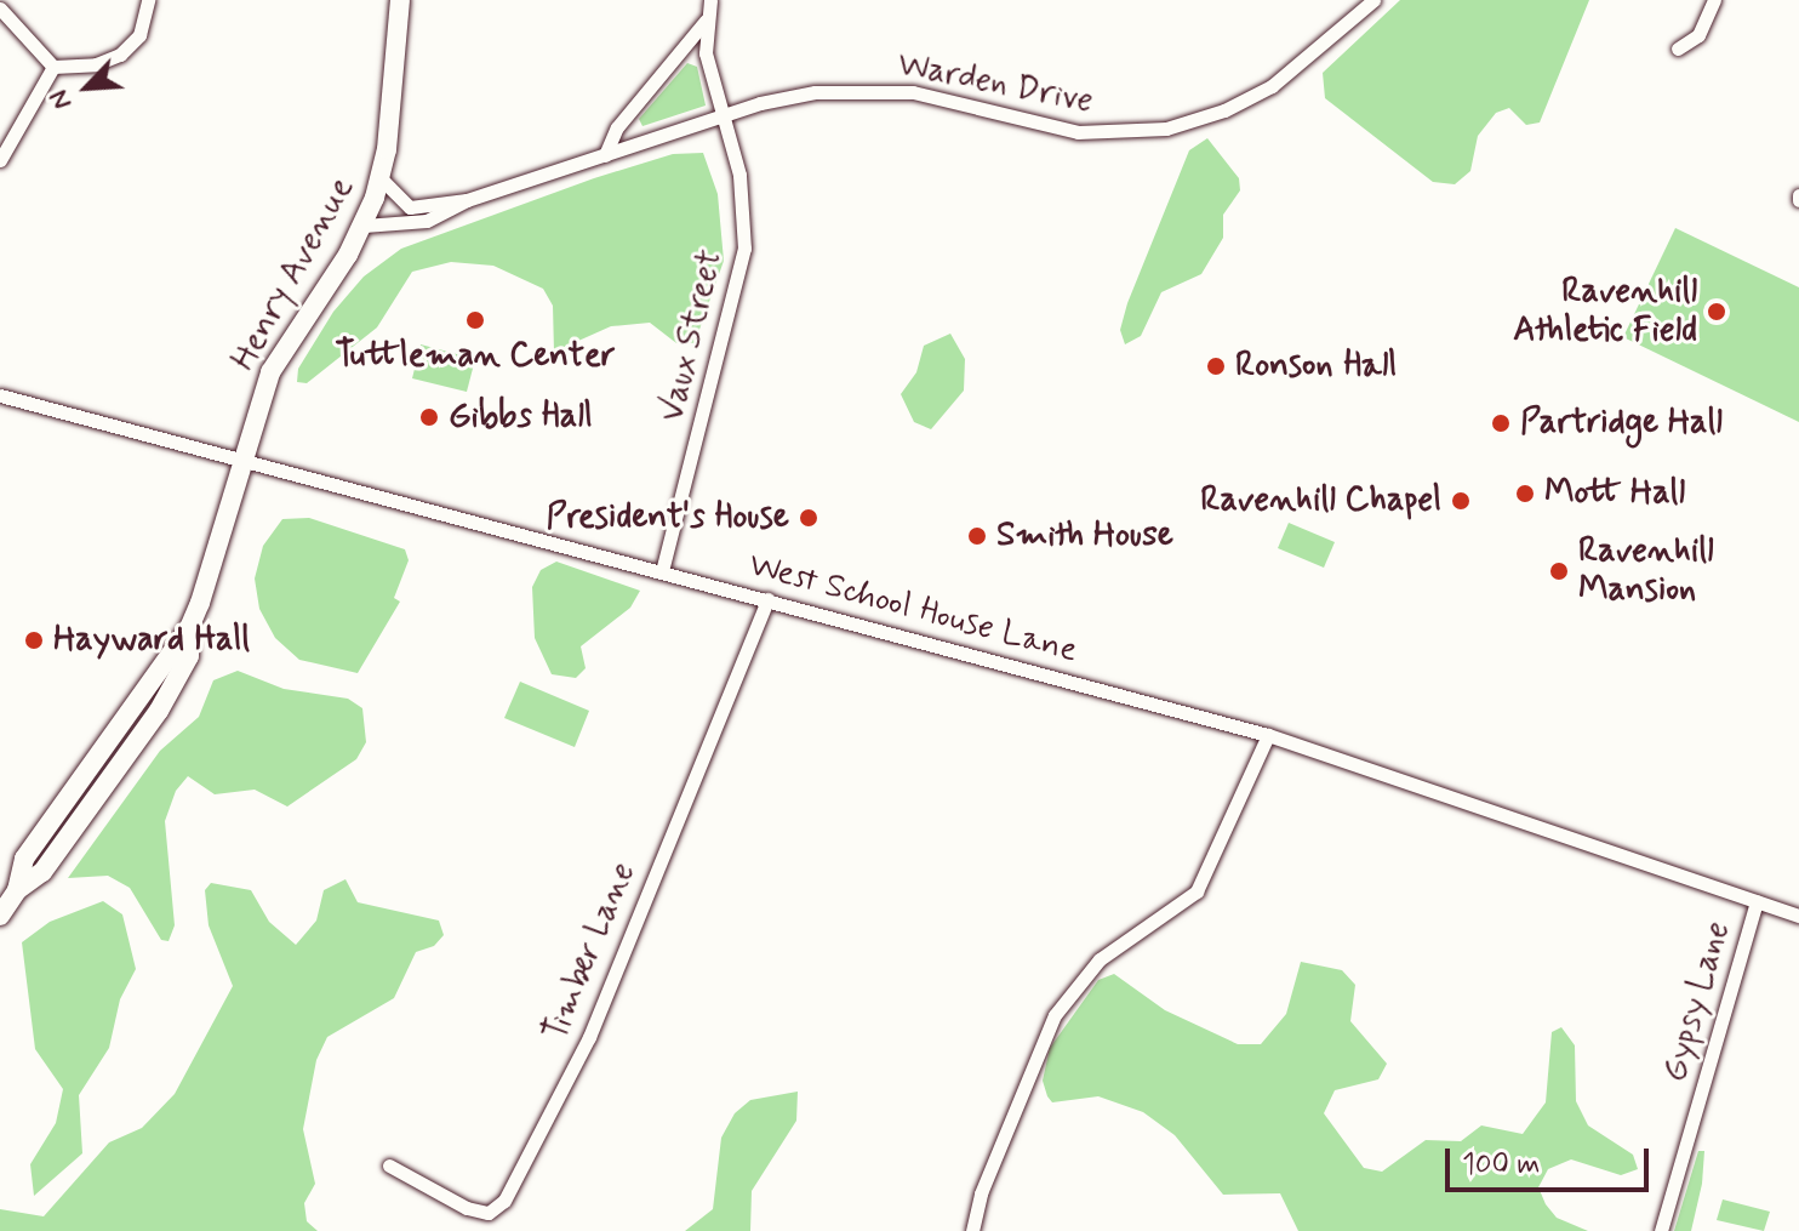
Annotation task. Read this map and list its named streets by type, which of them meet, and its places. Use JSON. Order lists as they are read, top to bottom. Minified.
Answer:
{"streets":{"main road":["Henry Avenue"],"street":["Warden Drive","Vaux Street","West School House Lane","Timber Lane","Gypsy Lane"]},"crossings":[["Warden Drive","Henry Avenue"],["Warden Drive","Vaux Street"],["Henry Avenue","West School House Lane"],["Vaux Street","West School House Lane"],["West School House Lane","Timber Lane"],["West School House Lane","Gypsy Lane"]],"places":["Ravenhill Athletic Field","Tuttleman Center","Ronson Hall","Gibbs Hall","Partridge Hall","Mott Hall","Ravenhill Chapel","President's House","Smith House","Ravenhill Mansion","Hayward Hall"],"scale_bar":"100 m","north":"bottom left"}
